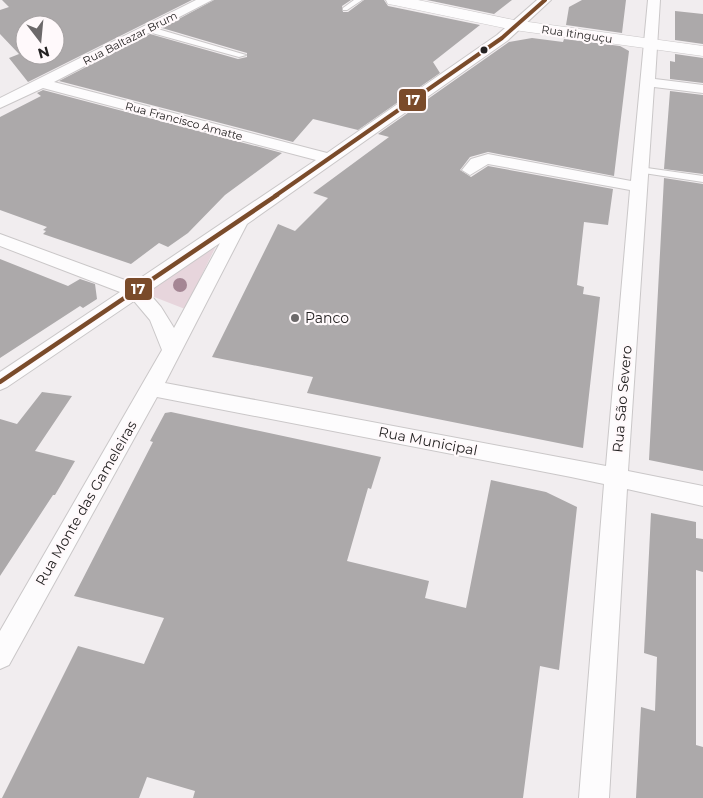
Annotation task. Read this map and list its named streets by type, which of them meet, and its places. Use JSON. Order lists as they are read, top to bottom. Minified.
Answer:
{"streets":{"main road":["Rua Itinguçu"],"street":["Rua Baltazar Brum","Rua Francisco Amatte","Rua São Severo","Rua Municipal","Rua Monte das Gameleiras"]},"crossings":[["Rua Itinguçu","Rua São Severo"],["Rua Baltazar Brum","Rua Francisco Amatte"],["Rua São Severo","Rua Municipal"],["Rua Municipal","Rua Monte das Gameleiras"]],"places":["Panco"],"lines":["transit line 17"],"north":"bottom"}
